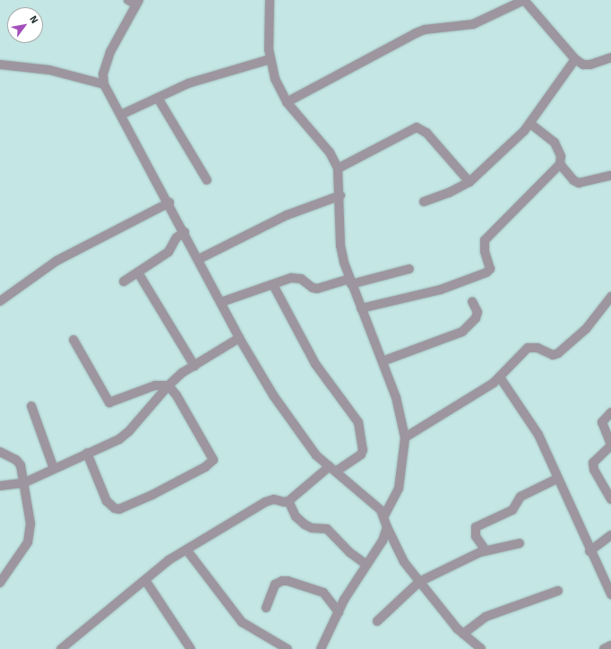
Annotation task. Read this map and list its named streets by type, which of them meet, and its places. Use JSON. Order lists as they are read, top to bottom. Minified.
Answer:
{"north":"top right"}
